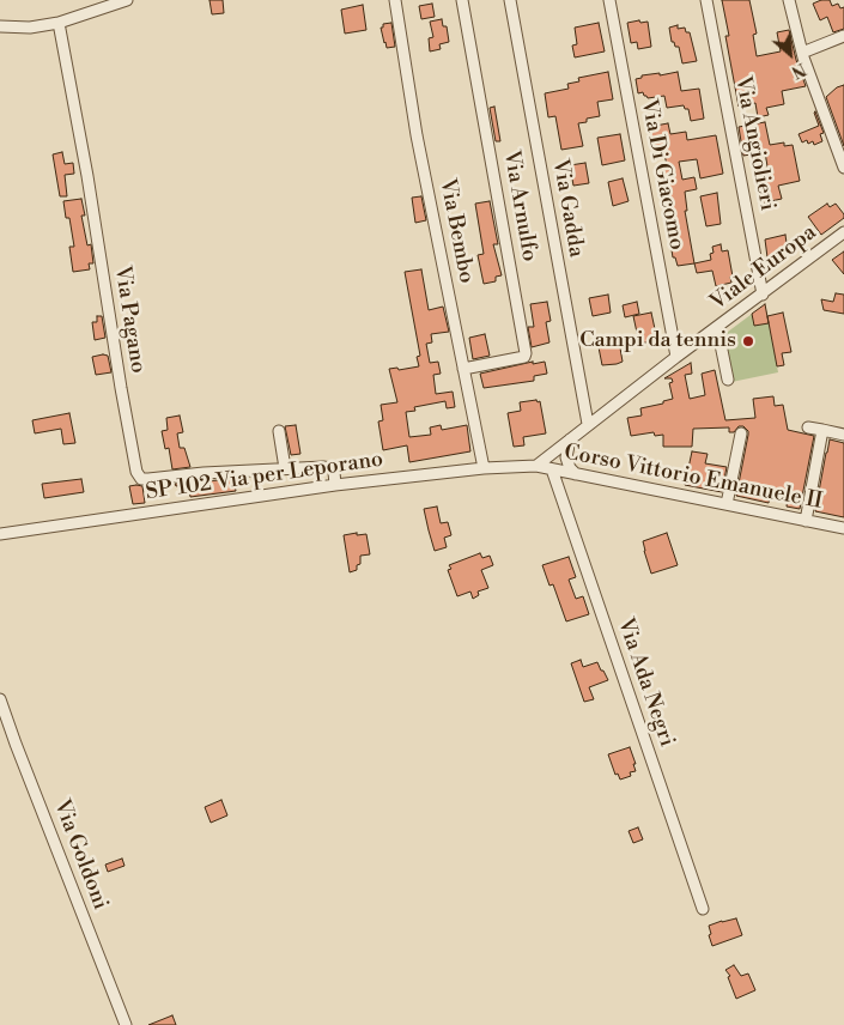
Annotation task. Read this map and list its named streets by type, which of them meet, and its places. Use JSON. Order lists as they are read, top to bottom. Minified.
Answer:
{"streets":{"street":["Via Angiolieri","Via Di Giacomo","Via Arnulfo","Via Gadda","Via Bembo","Viale Europa","Via Pagano","SP 102 Via per Leporano","Corso Vittorio Emanuele II","Via Ada Negri","Via Goldoni"]},"crossings":[["Via Angiolieri","Viale Europa"],["Via Di Giacomo","Viale Europa"],["Via Arnulfo","Via Bembo"],["Via Gadda","Viale Europa"],["Via Bembo","SP 102 Via per Leporano"],["Viale Europa","SP 102 Via per Leporano"],["Viale Europa","Corso Vittorio Emanuele II"],["Via Pagano","SP 102 Via per Leporano"],["SP 102 Via per Leporano","Corso Vittorio Emanuele II"],["Corso Vittorio Emanuele II","Via Ada Negri"]],"places":["Campi da tennis"],"north":"bottom right"}
